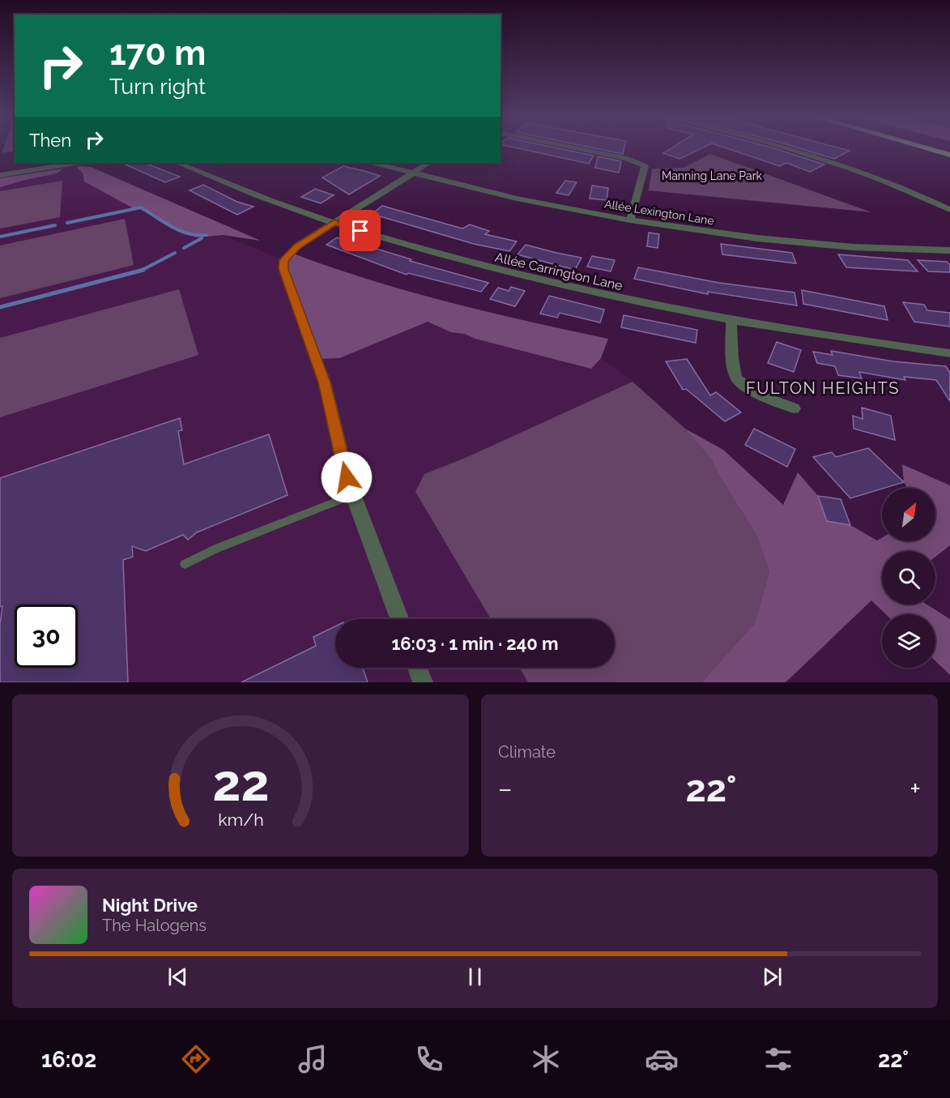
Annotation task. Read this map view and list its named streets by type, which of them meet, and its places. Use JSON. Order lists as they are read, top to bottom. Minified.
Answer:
{"streets":{"street":["Allée Lexington Lane","Allée Carrington Lane"]},"districts":["FULTON HEIGHTS"],"parks":["Manning Lane Park"],"north":"top right","page":{"turn":["170 m","Turn right"],"then":"Then","limit":"30","trip":"16:03 · 1 min · 240 m","tile":"Climate","heat":["−","22°","+"],"song":["Night Drive","The Halogens"],"tabs":["16:02","22°"],"gauge":["22","km/h"]}}
